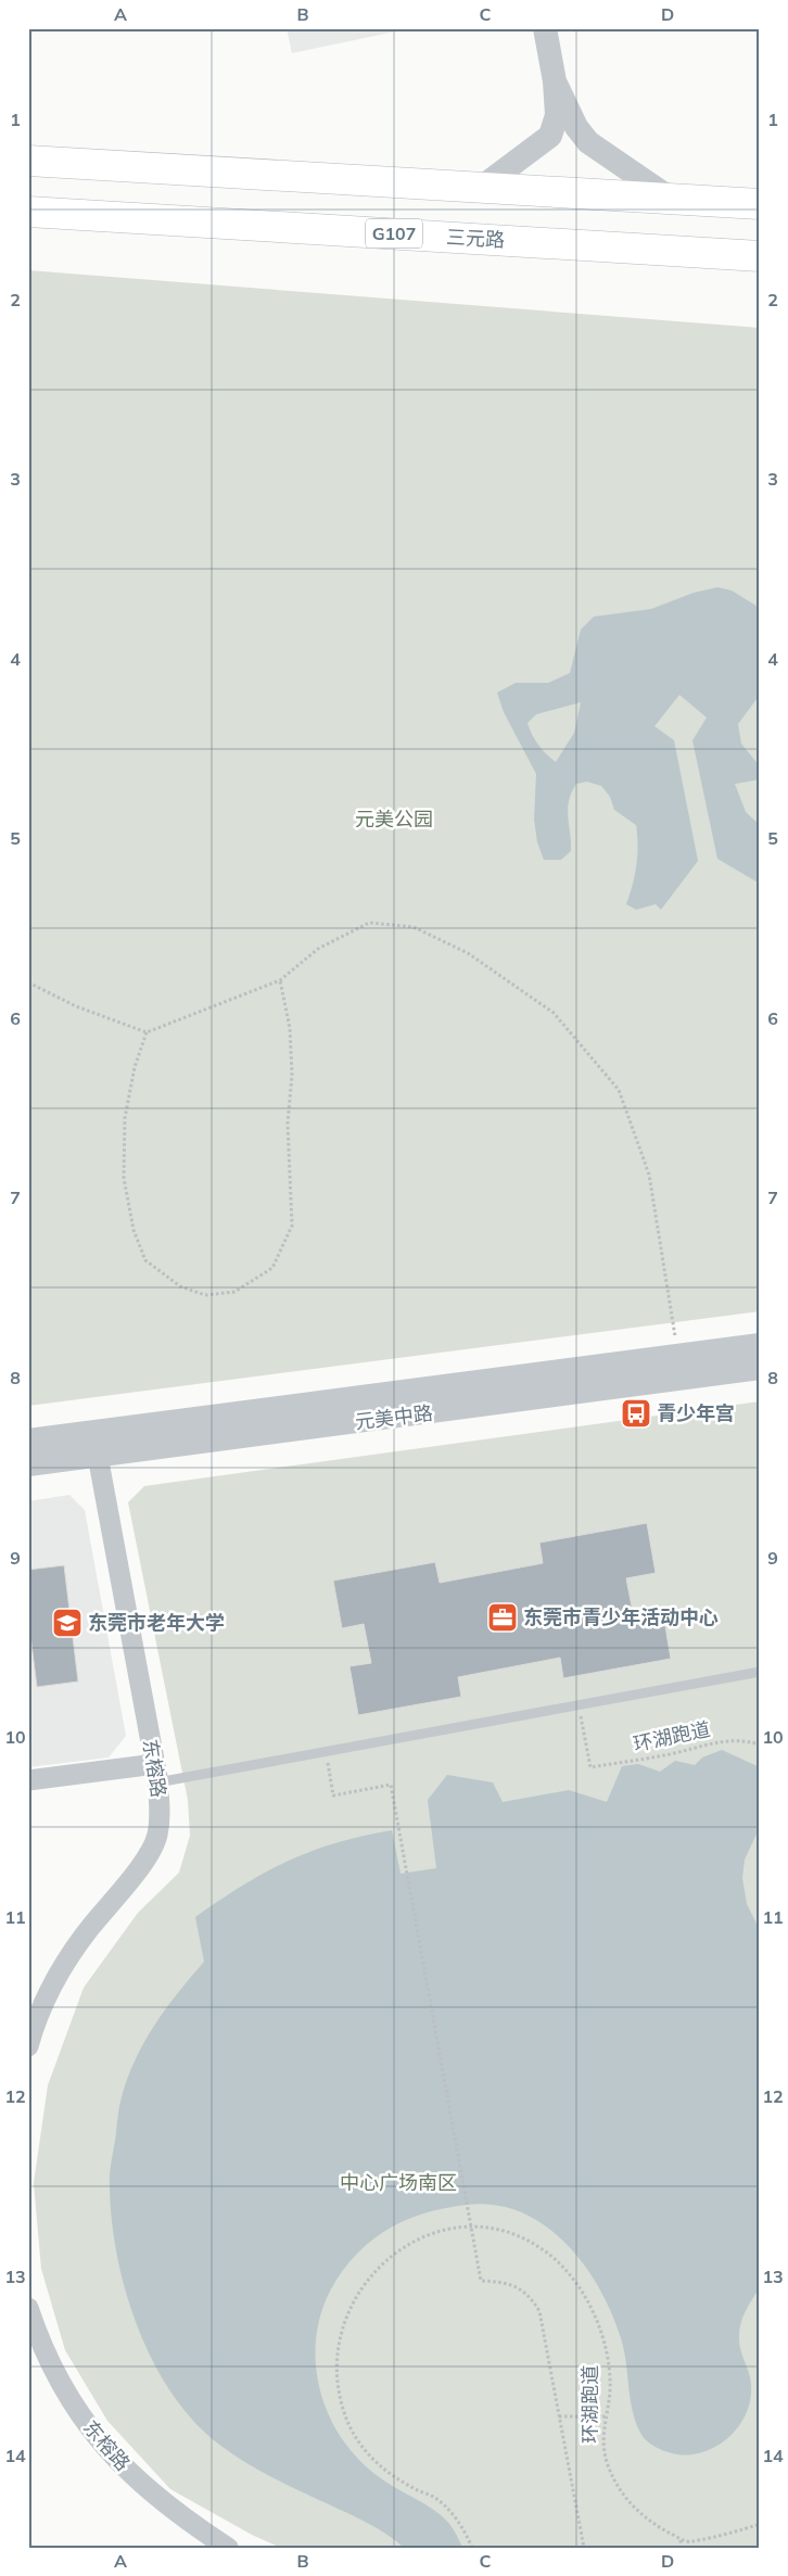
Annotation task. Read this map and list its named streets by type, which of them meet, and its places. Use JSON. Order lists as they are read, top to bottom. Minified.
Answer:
{"streets":{"highway":["G107","三元路"],"street":["元美中路","东榕路"],"path":["环湖跑道"]},"crossings":[["元美中路","东榕路"]],"parks":["元美公园","中心广场南区"],"places":{"bus stop":["青少年宫"],"office":["东莞市青少年活动中心"],"school or university":["东莞市老年大学"]},"grid":{"columns":["A","B","C","D"],"rows":["1","2","3","4","5","6","7","8","9","10","11","12","13","14"]}}
